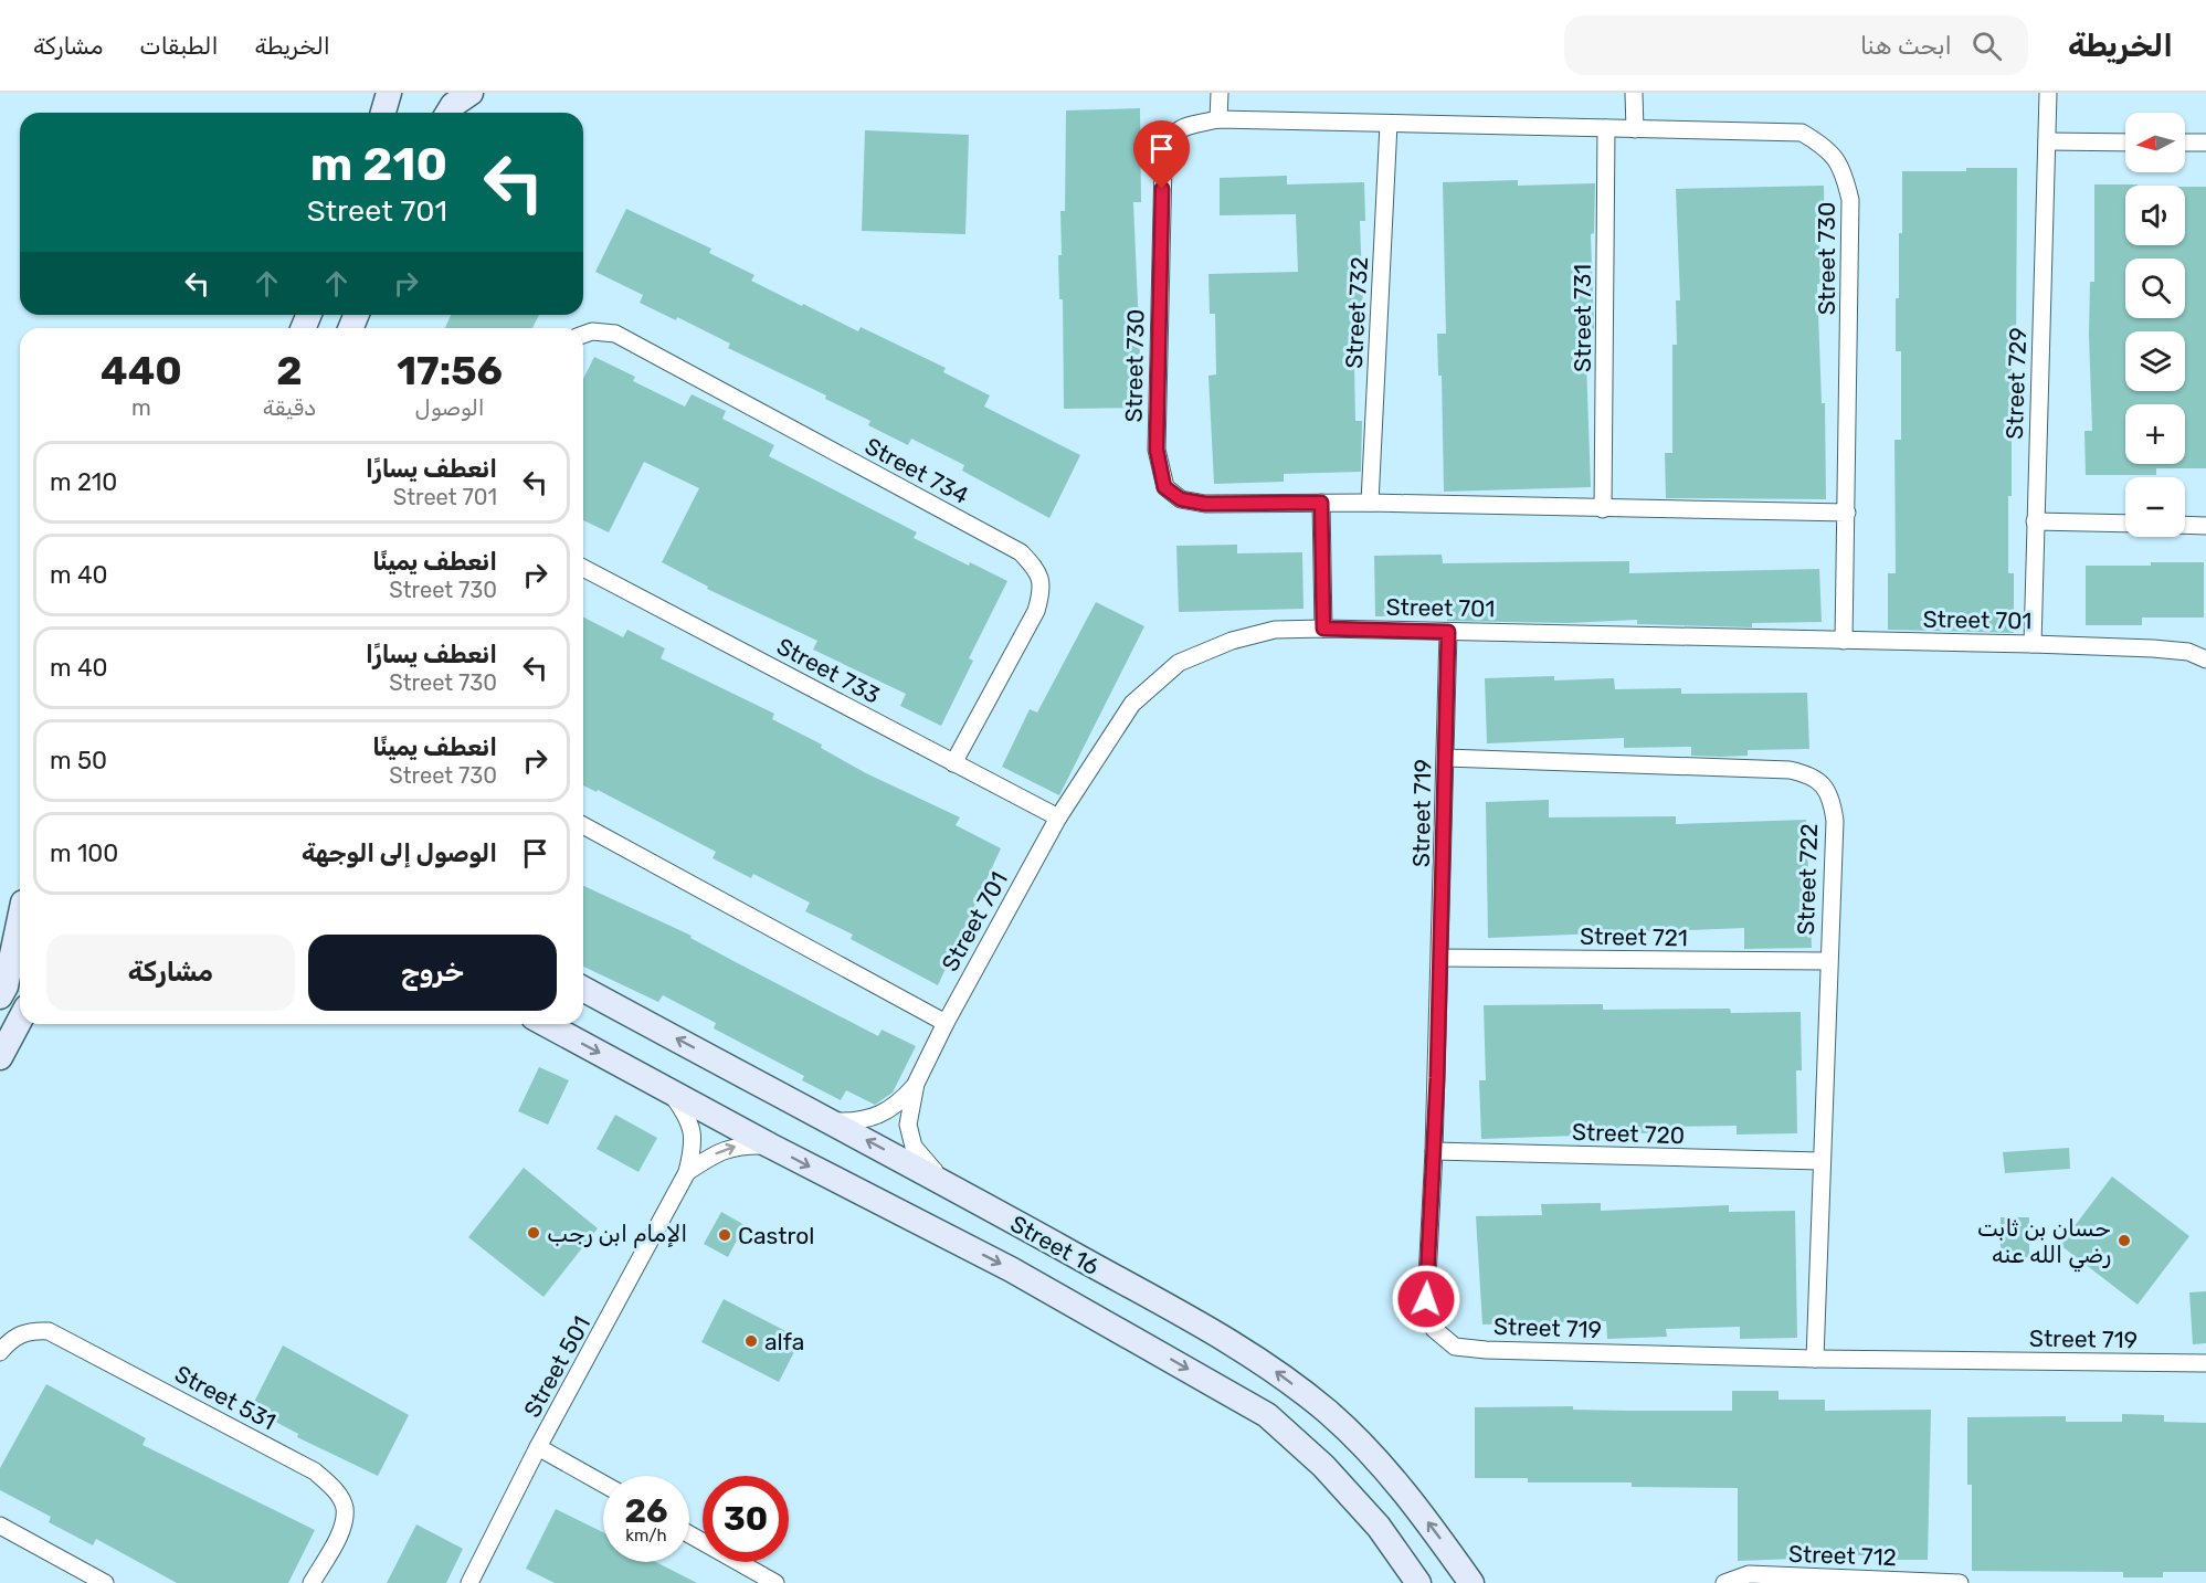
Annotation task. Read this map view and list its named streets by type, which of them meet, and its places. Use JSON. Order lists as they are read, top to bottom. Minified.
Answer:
{"streets":{"street":["Street 730","Street 732","Street 731","Street 729","Street 734","Street 701","Street 733","Street 719","Street 722","Street 721","Street 720","Street 16","Street 501","Street 531","Street 712"]},"crossings":[["Street 730","Street 732"],["Street 730","Street 731"],["Street 730","Street 701"],["Street 729","Street 701"],["Street 734","Street 733"],["Street 701","Street 733"],["Street 701","Street 719"],["Street 701","Street 16"],["Street 719","Street 722"],["Street 719","Street 721"],["Street 719","Street 720"],["Street 722","Street 721"],["Street 722","Street 720"],["Street 16","Street 501"]],"places":["الإمام ابن رجب","Castrol","حسان بن ثابت رضي الله عنه","alfa"],"north":"left","page":{"header":"الخريطة","search":"ابحث هنا","nav":["الخريطة","الطبقات","مشاركة"],"map_buttons":["+","−"],"turn":["210 m","Street 701"],"eta":["17:56","الوصول","2","دقيقة","440","m"],"list":[{"name":"انعطف يسارًا","note":"Street 701","value":"210 m"},{"name":"انعطف يمينًا","note":"Street 730","value":"40 m"},{"name":"انعطف يسارًا","note":"Street 730","value":"40 m"},{"name":"انعطف يمينًا","note":"Street 730","value":"50 m"},{"name":"الوصول إلى الوجهة","value":"100 m"}],"buttons":["خروج","مشاركة"],"speed":"26 km/h","limit":"30"}}
